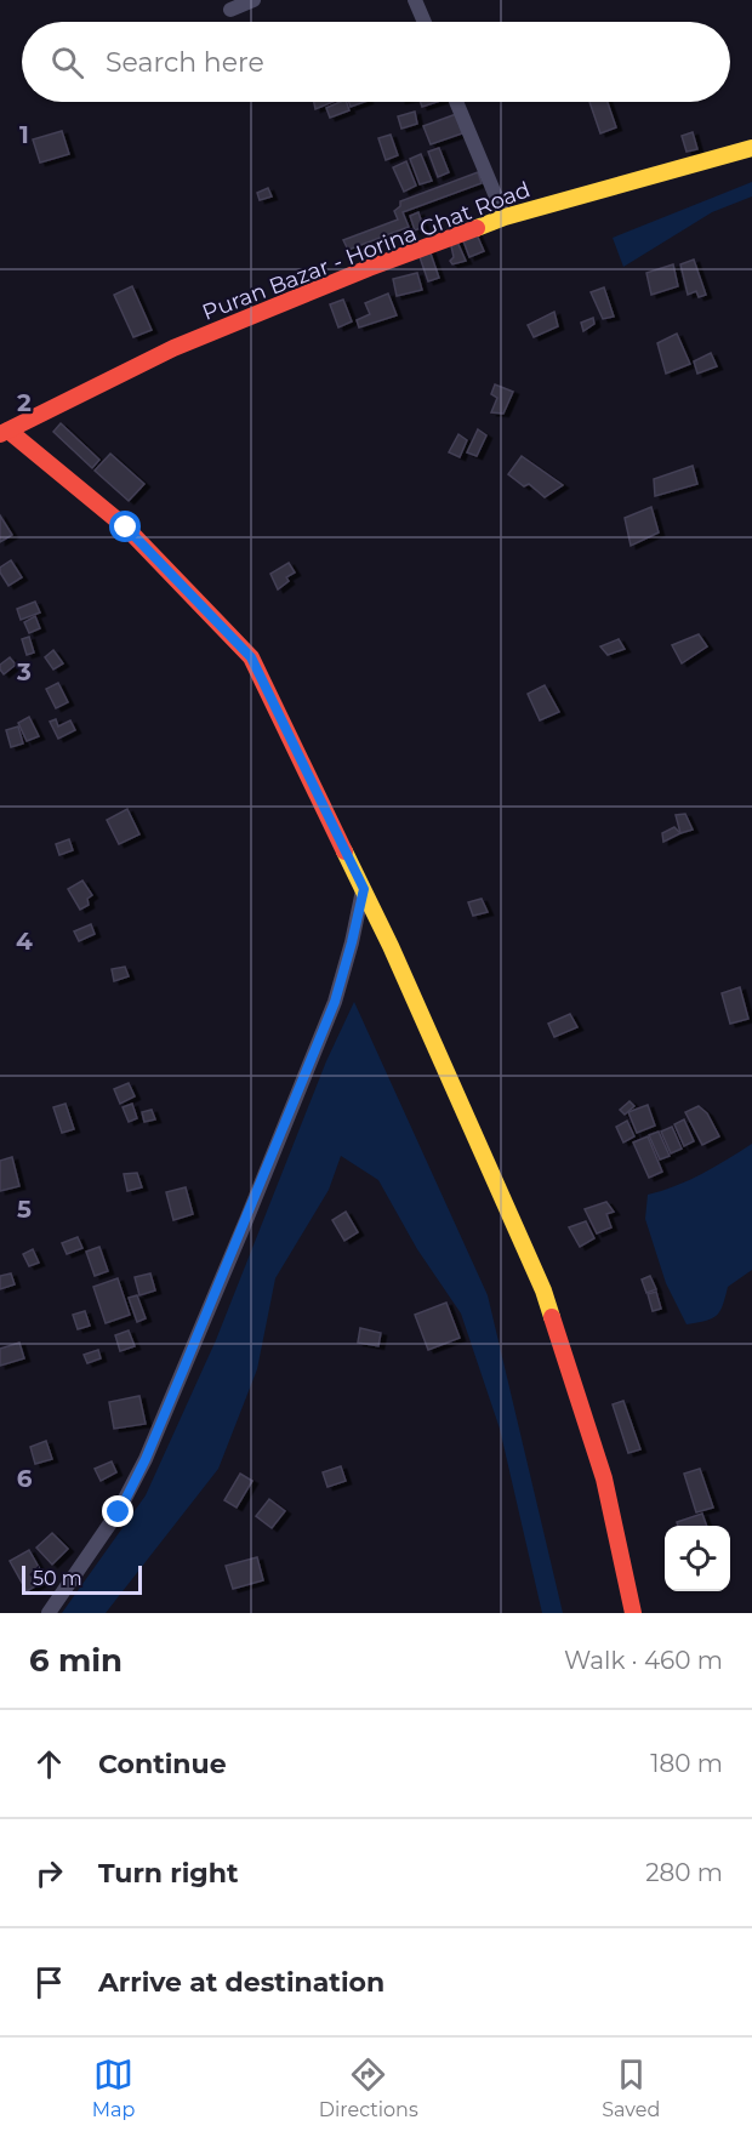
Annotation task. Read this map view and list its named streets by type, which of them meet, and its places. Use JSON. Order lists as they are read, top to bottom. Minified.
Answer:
{"streets":{"main road":["Puran Bazar - Horina Ghat Road"]},"scale_bar":"50 m","page":{"search":"Search here","scale":"50 m","heading":["6 min","Walk · 460 m"],"list":[["Continue","180 m"],["Turn right","280 m"],"Arrive at destination"],"nav":["Map","Directions","Saved"]},"grid":{"rows":["1","2","3","4","5","6"]}}
